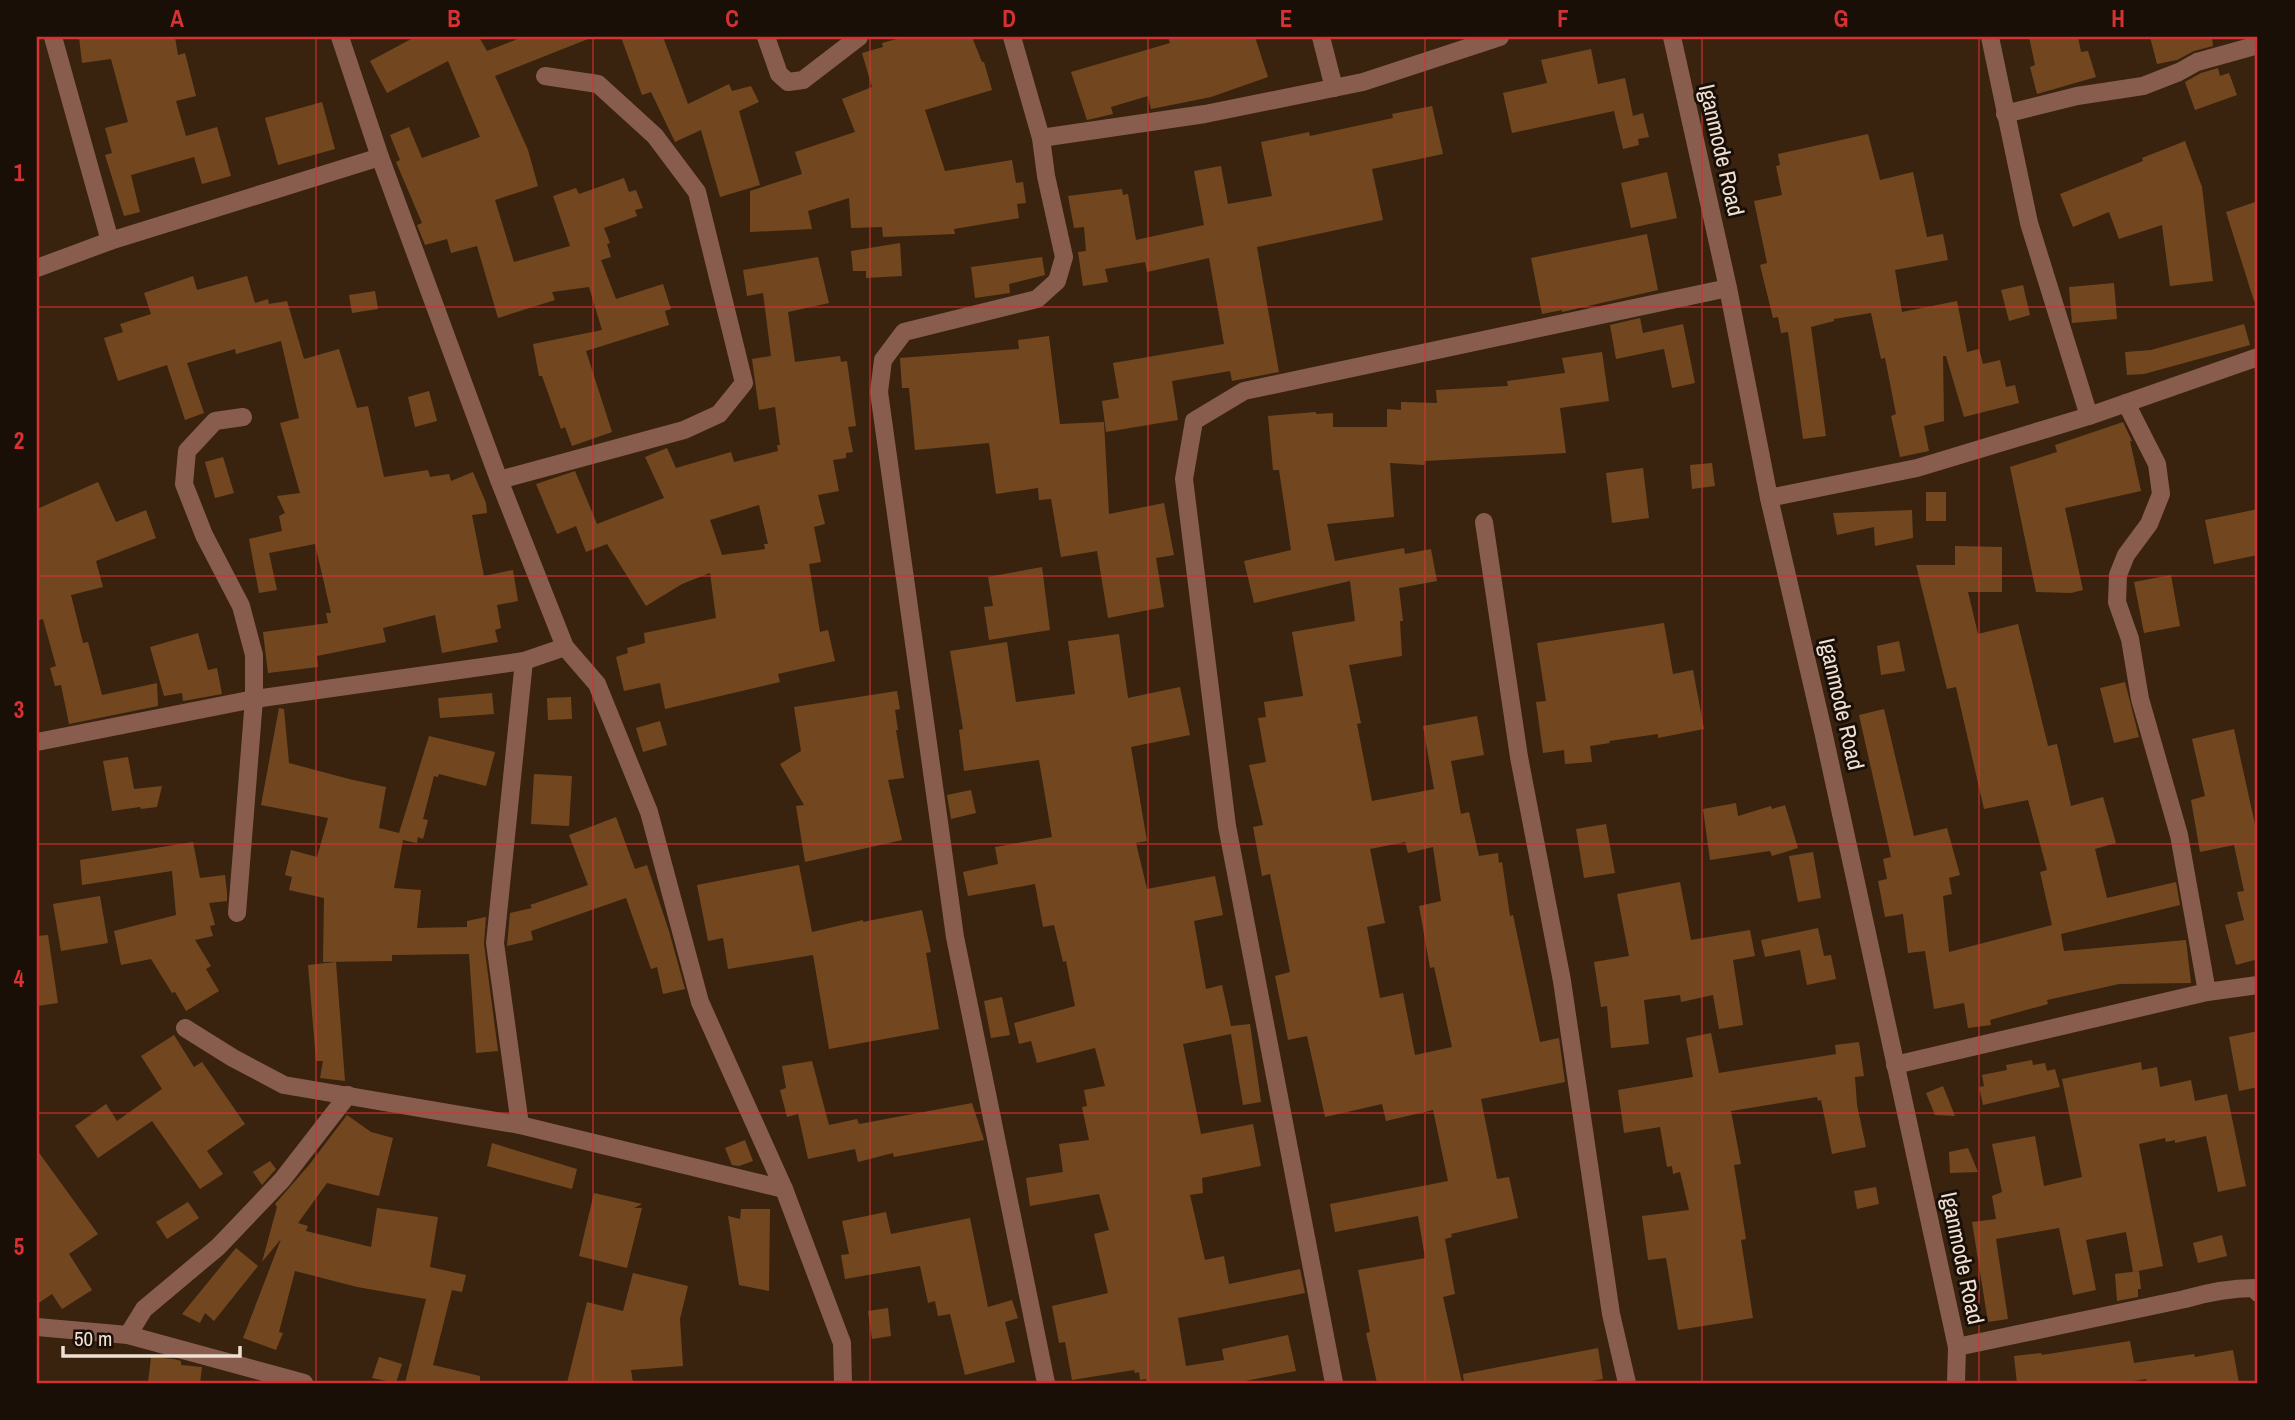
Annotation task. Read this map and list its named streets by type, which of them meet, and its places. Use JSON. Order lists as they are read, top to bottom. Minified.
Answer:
{"streets":{"street":["Iganmode Road"]},"scale_bar":"50 m","grid":{"columns":["A","B","C","D","E","F","G","H"],"rows":["1","2","3","4","5"]}}
